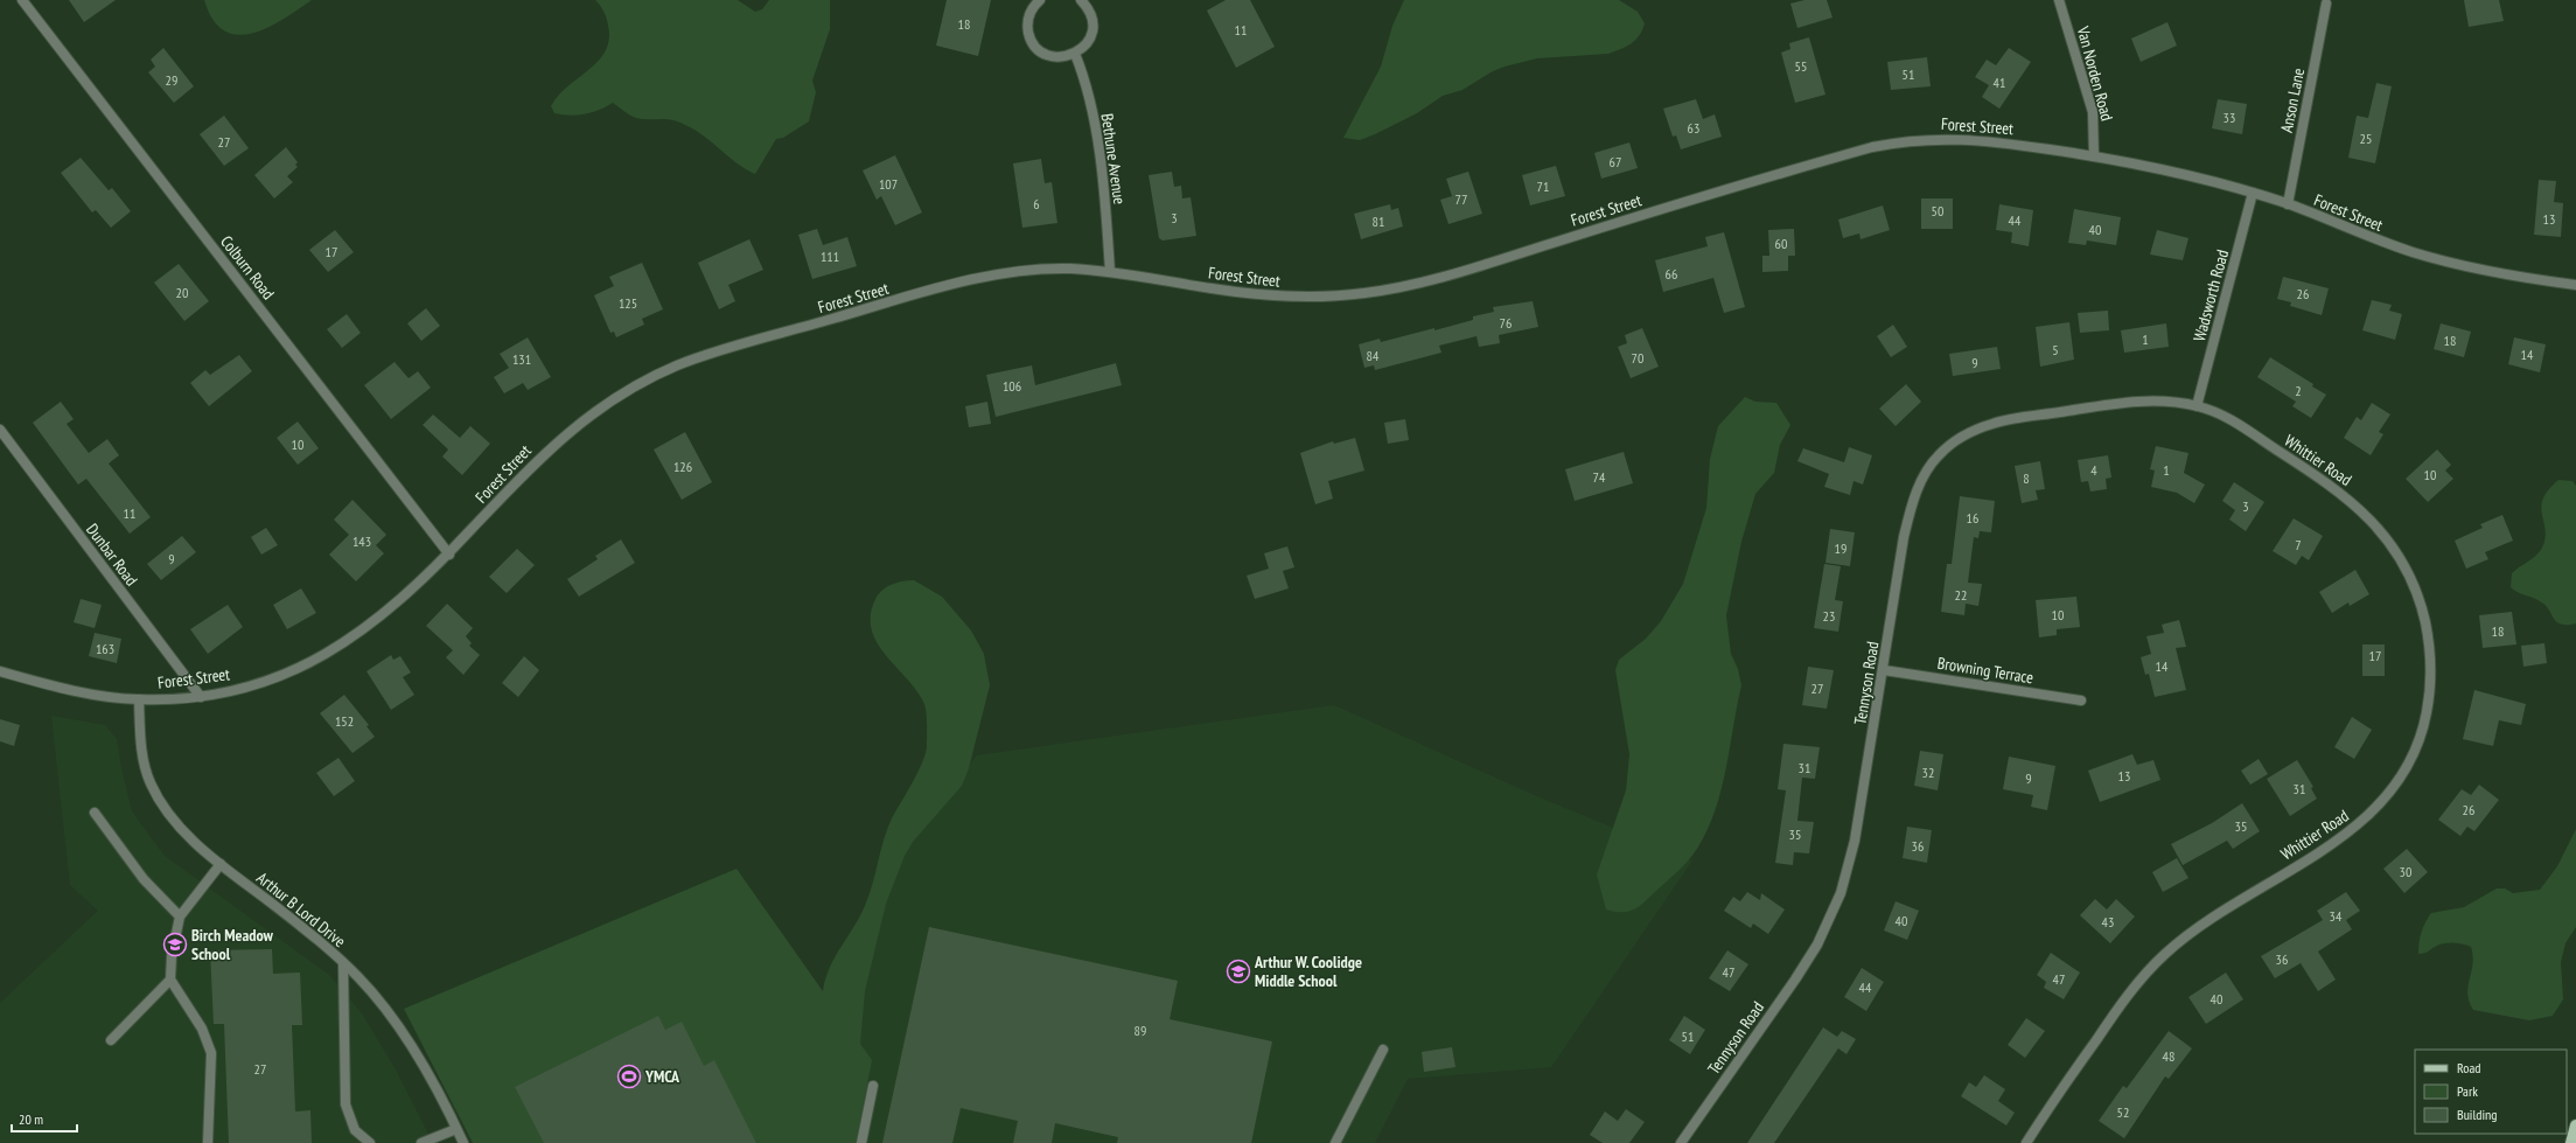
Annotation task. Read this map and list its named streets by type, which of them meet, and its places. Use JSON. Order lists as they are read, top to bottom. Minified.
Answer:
{"streets":{"street":["Van Norden Road","Anson Lane","Forest Street","Bethune Avenue","Colburn Road","Wadsworth Road","Whittier Road","Dunbar Road","Browning Terrace","Tennyson Road","Arthur B Lord Drive"]},"crossings":[["Van Norden Road","Forest Street"],["Anson Lane","Forest Street"],["Forest Street","Bethune Avenue"],["Forest Street","Colburn Road"],["Forest Street","Wadsworth Road"],["Forest Street","Dunbar Road"],["Forest Street","Arthur B Lord Drive"],["Wadsworth Road","Whittier Road"],["Wadsworth Road","Tennyson Road"],["Whittier Road","Tennyson Road"],["Browning Terrace","Tennyson Road"]],"places":{"school or university":["Birch Meadow School","Arthur W. Coolidge Middle School"],"sports":["YMCA"]},"house_numbers":["18","11","55","51","29","41","33","63","25","27","67","107","71","77","6","50","3","13","44","81","40","60","17","111","66","20","26","125","76","1","18","5","14","84","70","131","9","106","2","10","126","4","1","10","74","8","3","11","16","143","7","19","9","22","10","23","18","163","17","14","27","152","31","32","13","9","31","26","35","35","36","30","34","40","43","36","47","47","44","40","89","51","48","27","52"],"legend":["Road","Park","Building"],"scale_bar":"20 m"}
